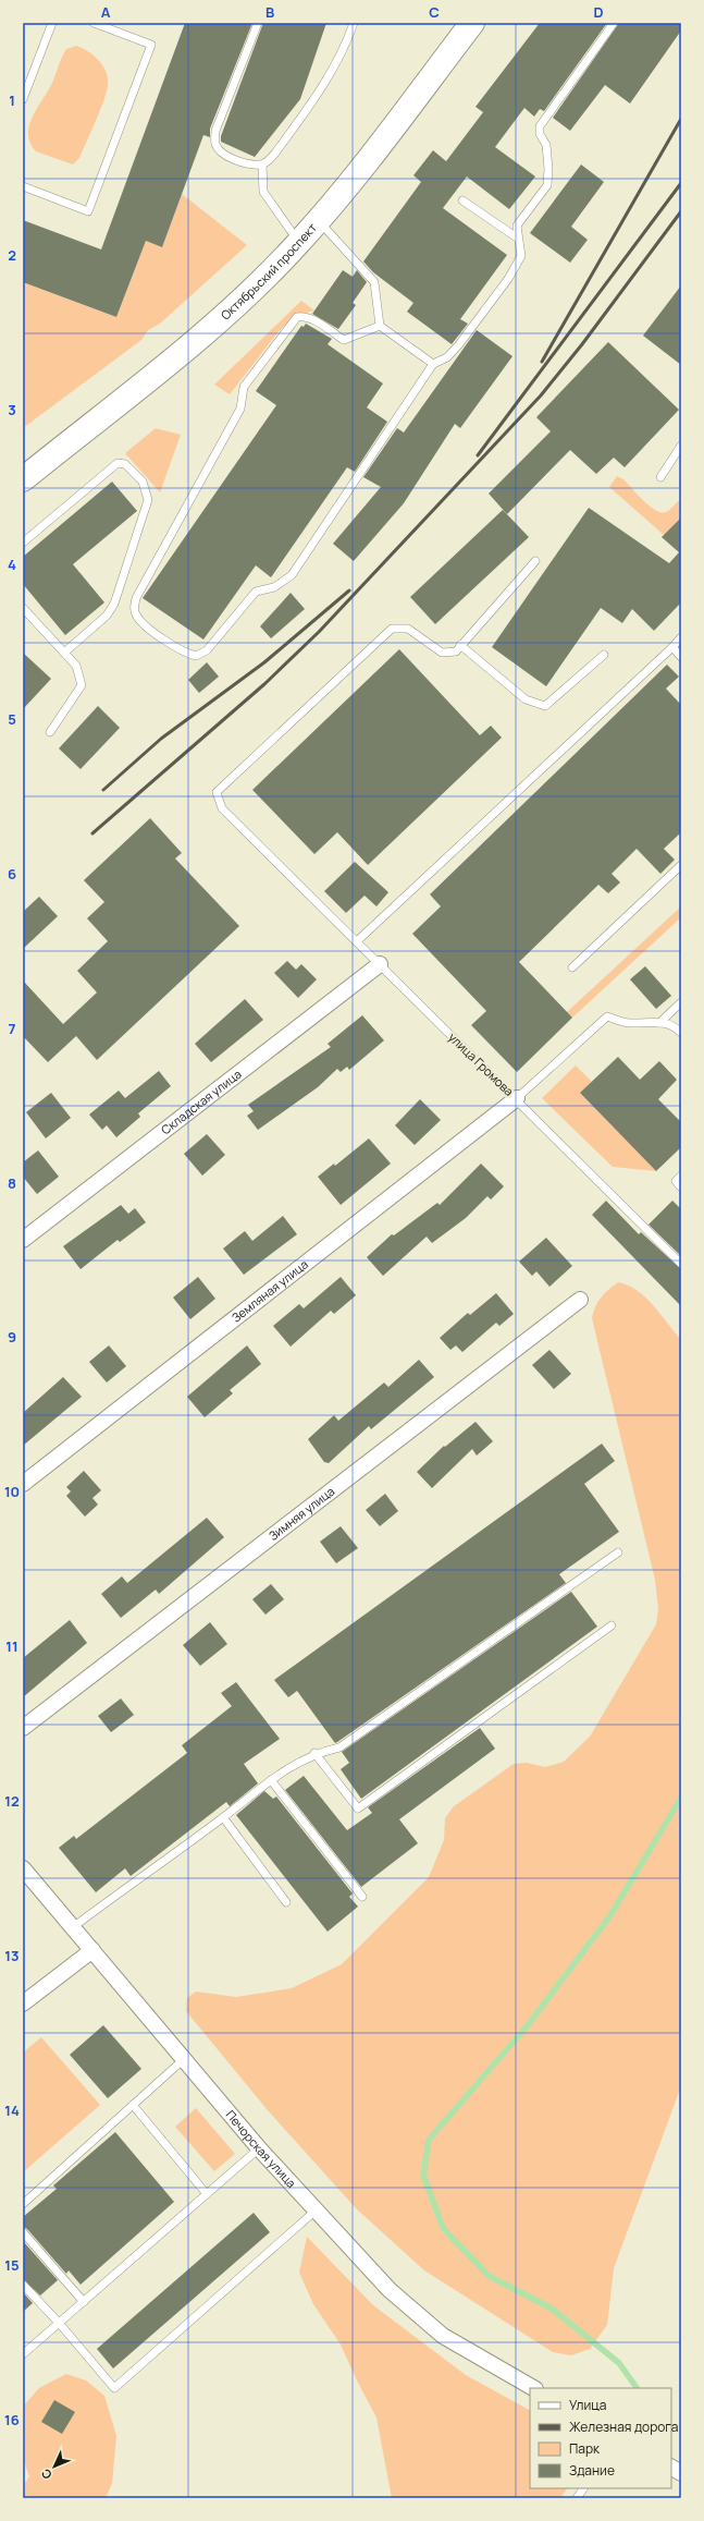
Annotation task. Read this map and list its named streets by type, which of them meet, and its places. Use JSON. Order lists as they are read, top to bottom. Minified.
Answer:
{"streets":{"main road":["Октябрьский проспект"],"street":["Складская улица","Земляная улица","Зимняя улица","Печорская улица"],"lane":["улица Громова"]},"crossings":[["улица Громова","Складская улица"],["улица Громова","Земляная улица"]],"legend":["Улица","Железная дорога","Парк","Здание"],"north":"bottom left","grid":{"columns":["A","B","C","D"],"rows":["1","2","3","4","5","6","7","8","9","10","11","12","13","14","15","16"]}}
